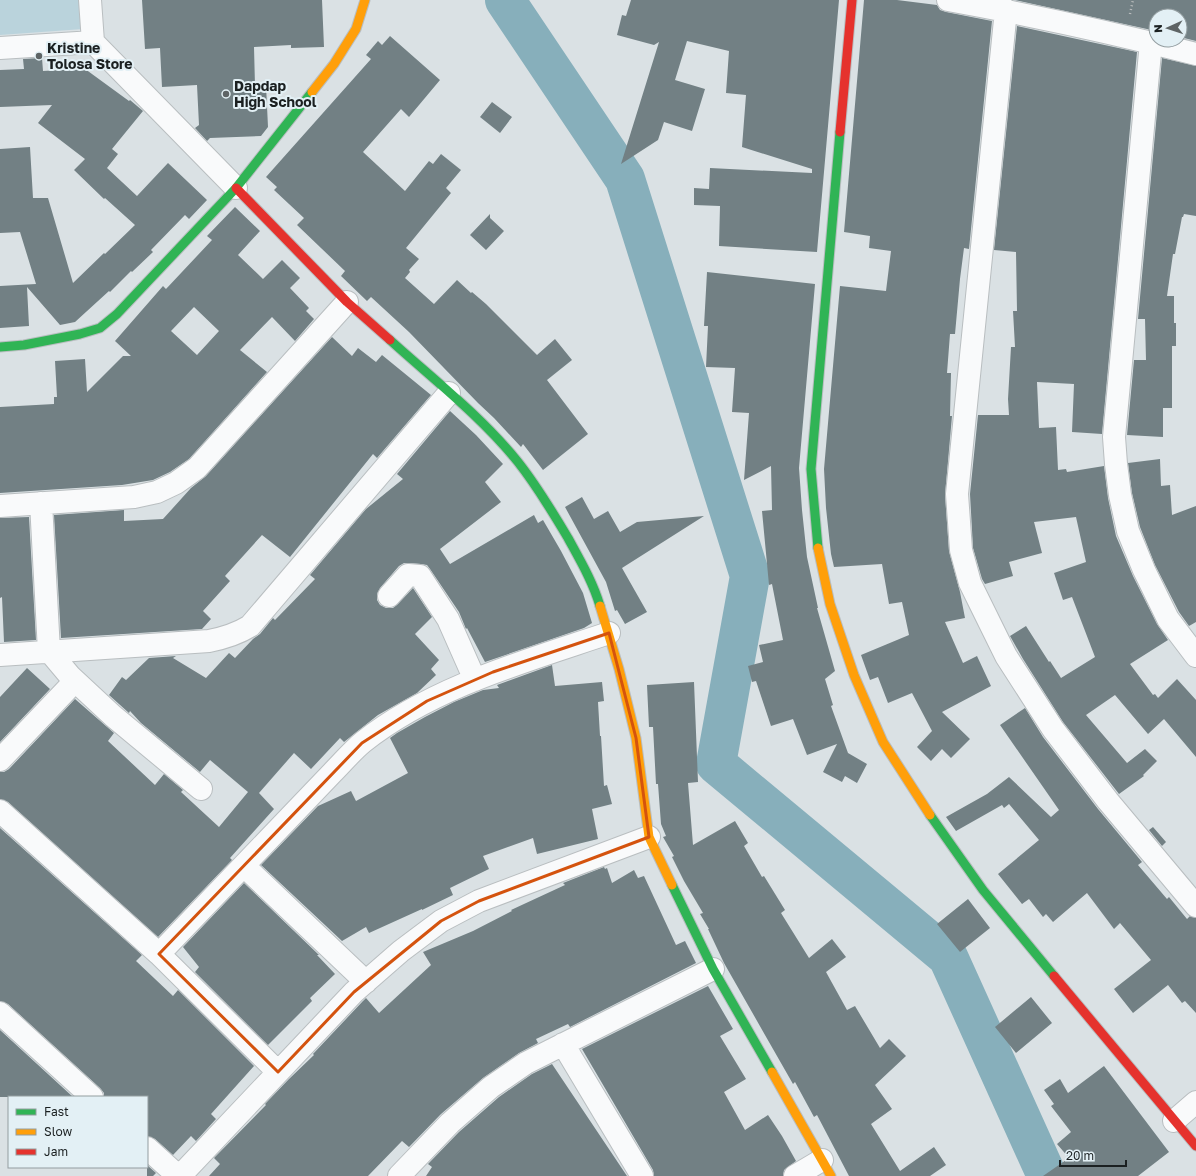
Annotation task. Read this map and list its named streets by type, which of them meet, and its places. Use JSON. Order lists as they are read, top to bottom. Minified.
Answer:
{"places":["Kristine Tolosa Store","Dapdap High School"],"legend":["Fast","Slow","Jam"],"scale_bar":"20 m","north":"left"}
